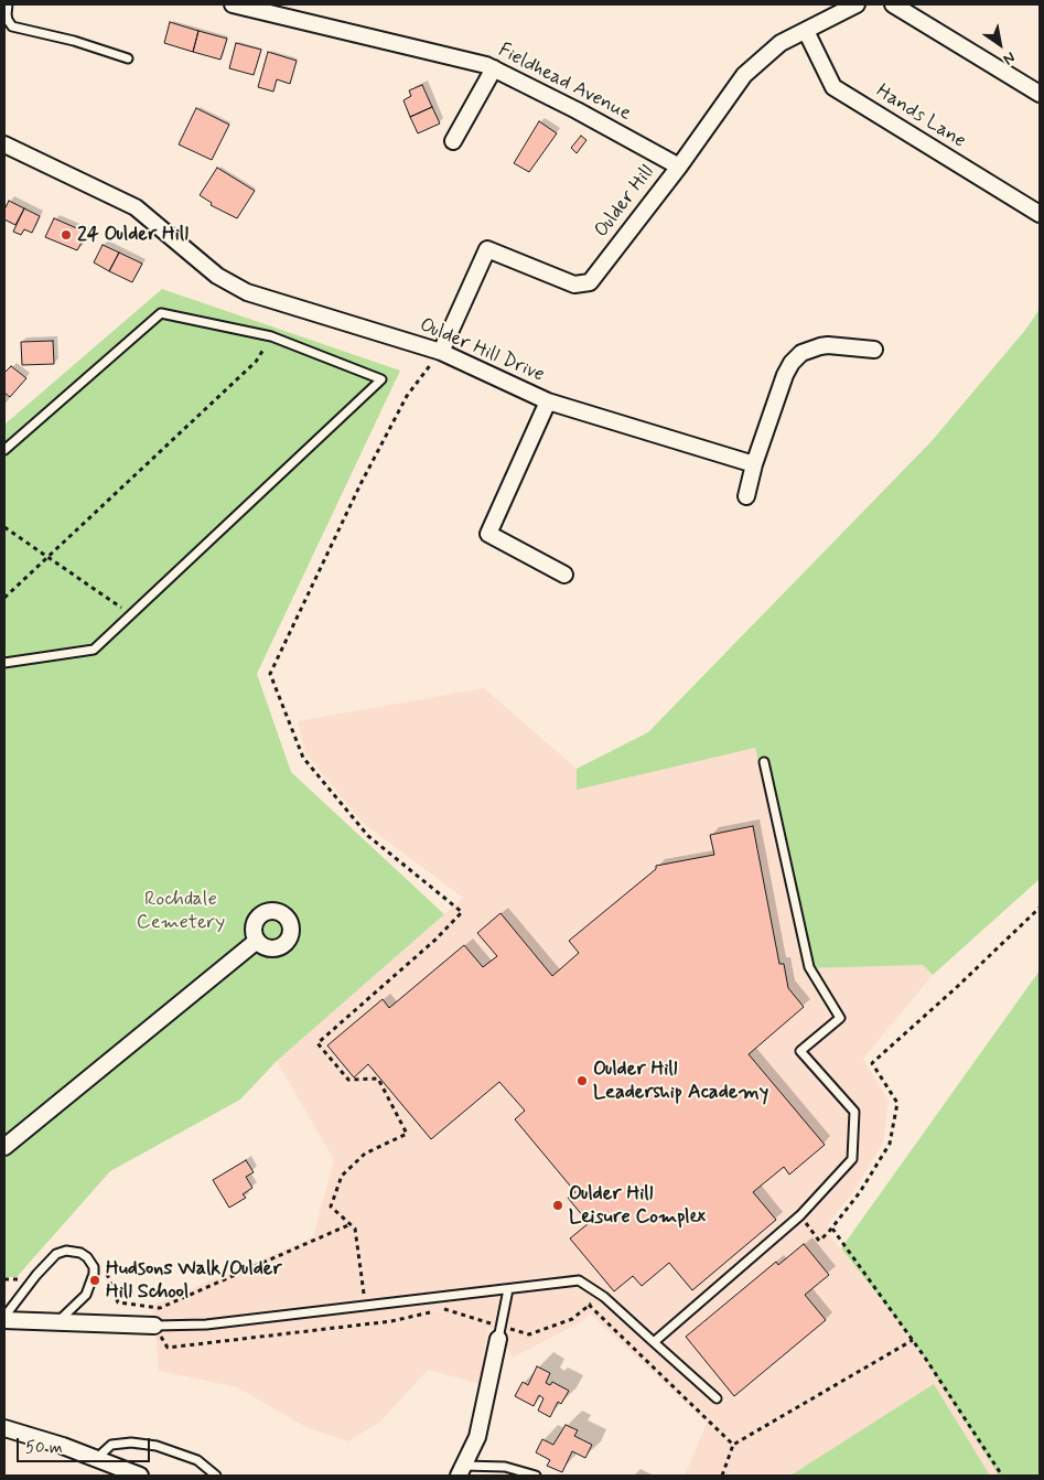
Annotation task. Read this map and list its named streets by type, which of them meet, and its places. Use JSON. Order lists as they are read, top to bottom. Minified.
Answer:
{"streets":{"street":["Fieldhead Avenue","Hands Lane","Oulder Hill","Oulder Hill Drive"]},"crossings":[["Fieldhead Avenue","Oulder Hill"],["Hands Lane","Oulder Hill"],["Oulder Hill","Oulder Hill Drive"]],"parks":["Rochdale Cemetery"],"places":["24 Oulder Hill","Oulder Hill Leadership Academy","Oulder Hill Leisure Complex","Hudsons Walk/Oulder Hill School"],"scale_bar":"50 m","north":"bottom right"}
